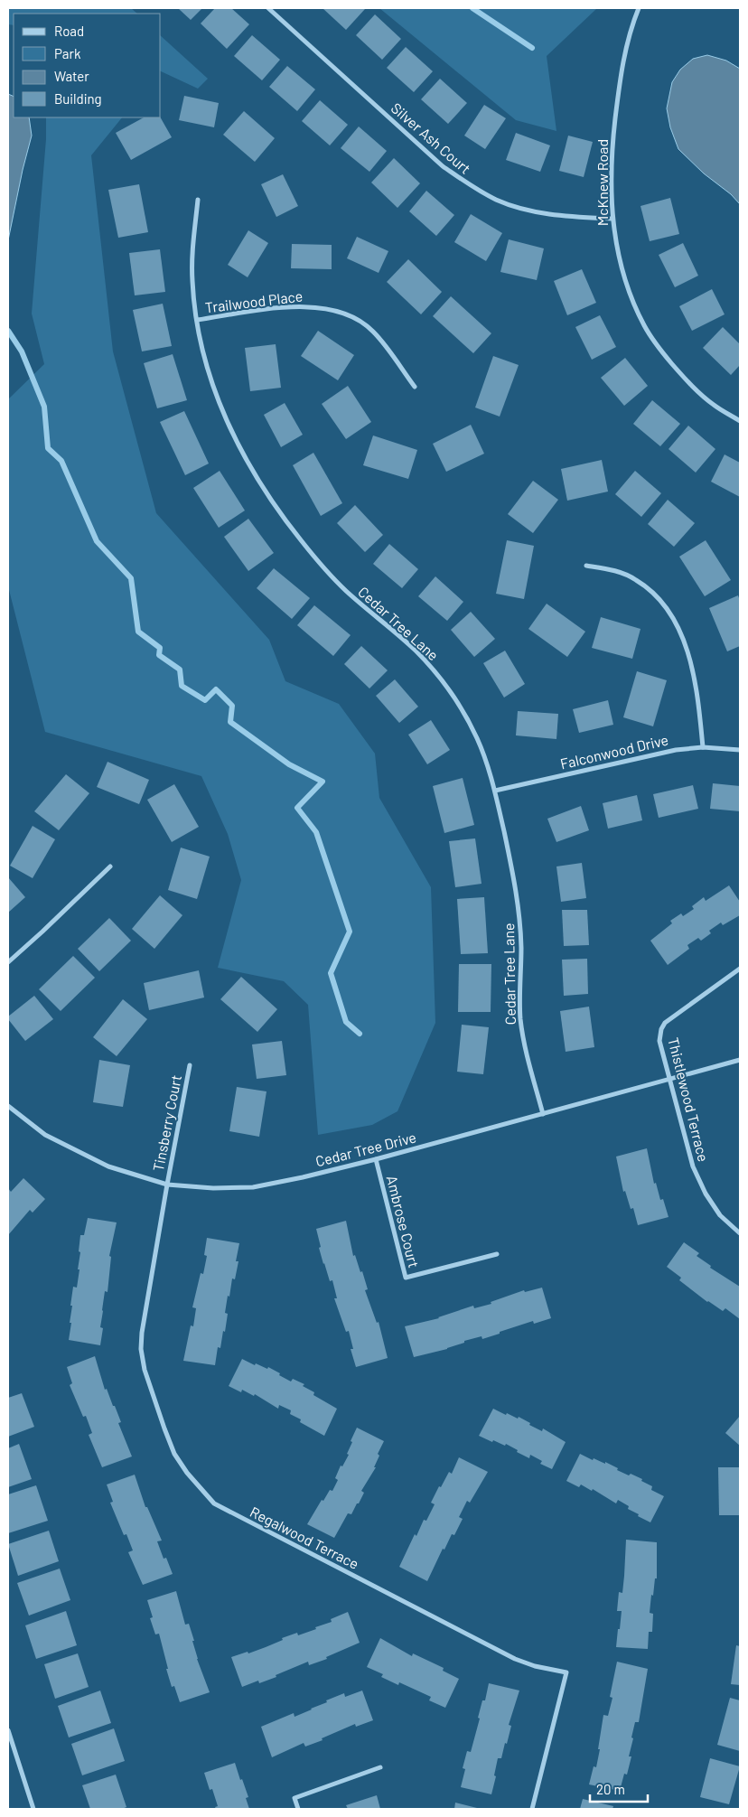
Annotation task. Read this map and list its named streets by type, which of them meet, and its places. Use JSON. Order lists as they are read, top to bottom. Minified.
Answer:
{"streets":{"street":["Silver Ash Court","McKnew Road","Trailwood Place","Cedar Tree Lane","Falconwood Drive","Thistlewood Terrace","Tinsberry Court","Cedar Tree Drive","Ambrose Court","Regalwood Terrace"]},"crossings":[["Silver Ash Court","McKnew Road"],["Trailwood Place","Cedar Tree Lane"],["Cedar Tree Lane","Falconwood Drive"],["Cedar Tree Lane","Cedar Tree Drive"],["Thistlewood Terrace","Cedar Tree Drive"],["Tinsberry Court","Cedar Tree Drive"],["Tinsberry Court","Regalwood Terrace"],["Cedar Tree Drive","Ambrose Court"],["Cedar Tree Drive","Regalwood Terrace"]],"legend":["Road","Park","Water","Building"],"scale_bar":"20 m"}
